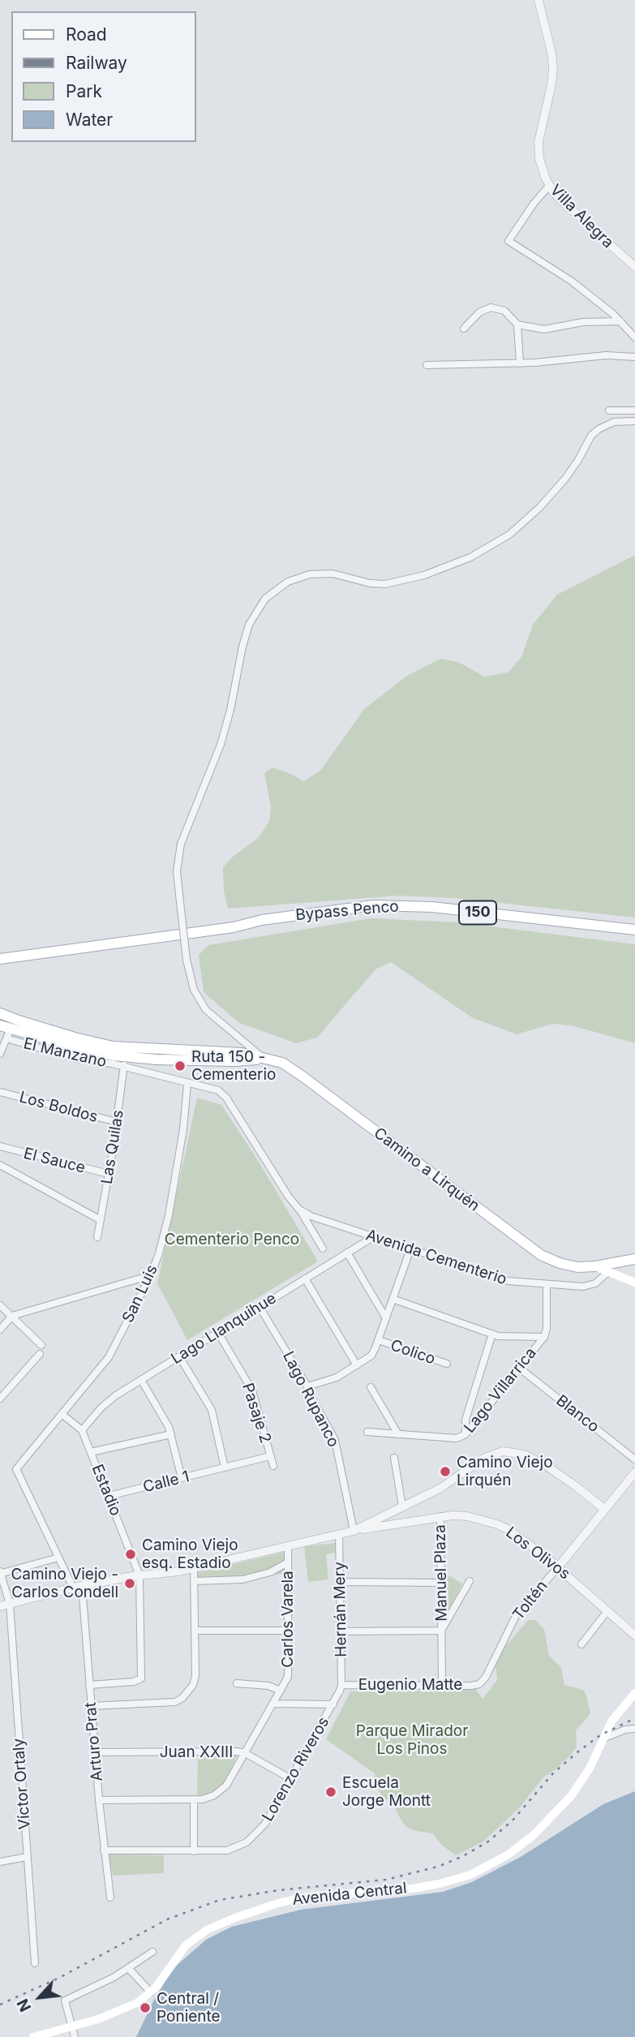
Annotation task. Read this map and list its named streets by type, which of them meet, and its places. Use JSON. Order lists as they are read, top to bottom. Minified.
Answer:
{"streets":{"main road":["Bypass Penco","150","Camino a Lirquén","Avenida Central"],"street":["Villa Alegra","El Manzano","Los Boldos","Las Quilas","El Sauce","Avenida Cementerio","San Luis","Lago Llanquihue","Colico","Lago Villarrica","Lago Rupanco","Pasaje 2","Blanco","Calle 1","Estadio","Los Olivos","Manuel Plaza","Toltén","Hernán Mery","Carlos Varela","Eugenio Matte","Arturo Prat","Juan XXIII","Lorenzo Riveros","Víctor Ortaly"]},"crossings":[["El Manzano","Camino a Lirquén"],["Los Boldos","Las Quilas"],["Las Quilas","El Sauce"],["Las Quilas","Camino a Lirquén"],["Avenida Cementerio","Lago Llanquihue"],["Avenida Cementerio","Lago Villarrica"],["San Luis","Estadio"],["Lago Llanquihue","Lago Rupanco"],["Lago Llanquihue","Pasaje 2"],["Lago Llanquihue","Estadio"],["Lago Villarrica","Blanco"],["Lago Rupanco","Los Olivos"],["Pasaje 2","Calle 1"],["Calle 1","Estadio"],["Los Olivos","Manuel Plaza"],["Los Olivos","Toltén"],["Manuel Plaza","Eugenio Matte"],["Toltén","Eugenio Matte"],["Hernán Mery","Eugenio Matte"],["Hernán Mery","Lorenzo Riveros"],["Carlos Varela","Arturo Prat"],["Carlos Varela","Juan XXIII"],["Eugenio Matte","Lorenzo Riveros"],["Arturo Prat","Juan XXIII"],["Arturo Prat","Lorenzo Riveros"],["Juan XXIII","Lorenzo Riveros"]],"parks":["Cementerio Penco","Parque Mirador Los Pinos"],"places":["Ruta 150 - Cementerio","Camino Viejo Lirquén","Camino Viejo esq. Estadio","Camino Viejo - Carlos Condell","Escuela Jorge Montt","Central / Poniente"],"legend":["Road","Railway","Park","Water"],"north":"bottom left"}
